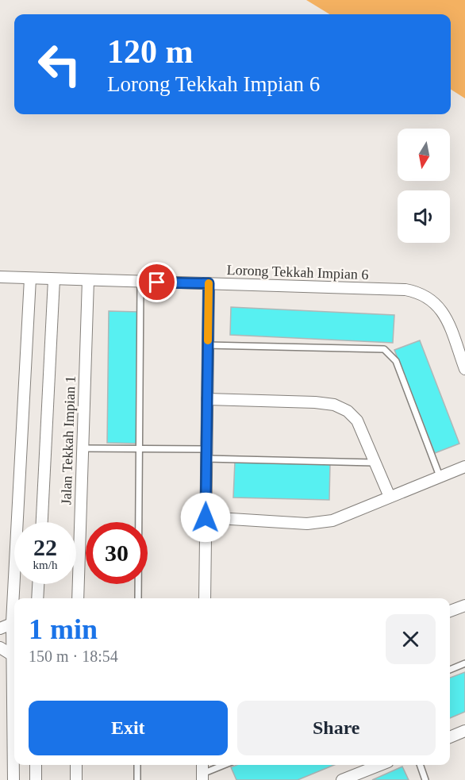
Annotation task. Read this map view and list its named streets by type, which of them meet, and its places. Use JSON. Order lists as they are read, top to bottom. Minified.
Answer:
{"streets":{"street":["Lorong Tekkah Impian 6","Jalan Tekkah Impian 1"]},"crossings":[["Lorong Tekkah Impian 6","Jalan Tekkah Impian 1"]],"north":"bottom","page":{"turn":["120 m","Lorong Tekkah Impian 6"],"speed":"22 km/h","limit":"30","heading":["1 min","150 m · 18:54"],"buttons":["Exit","Share"]}}
